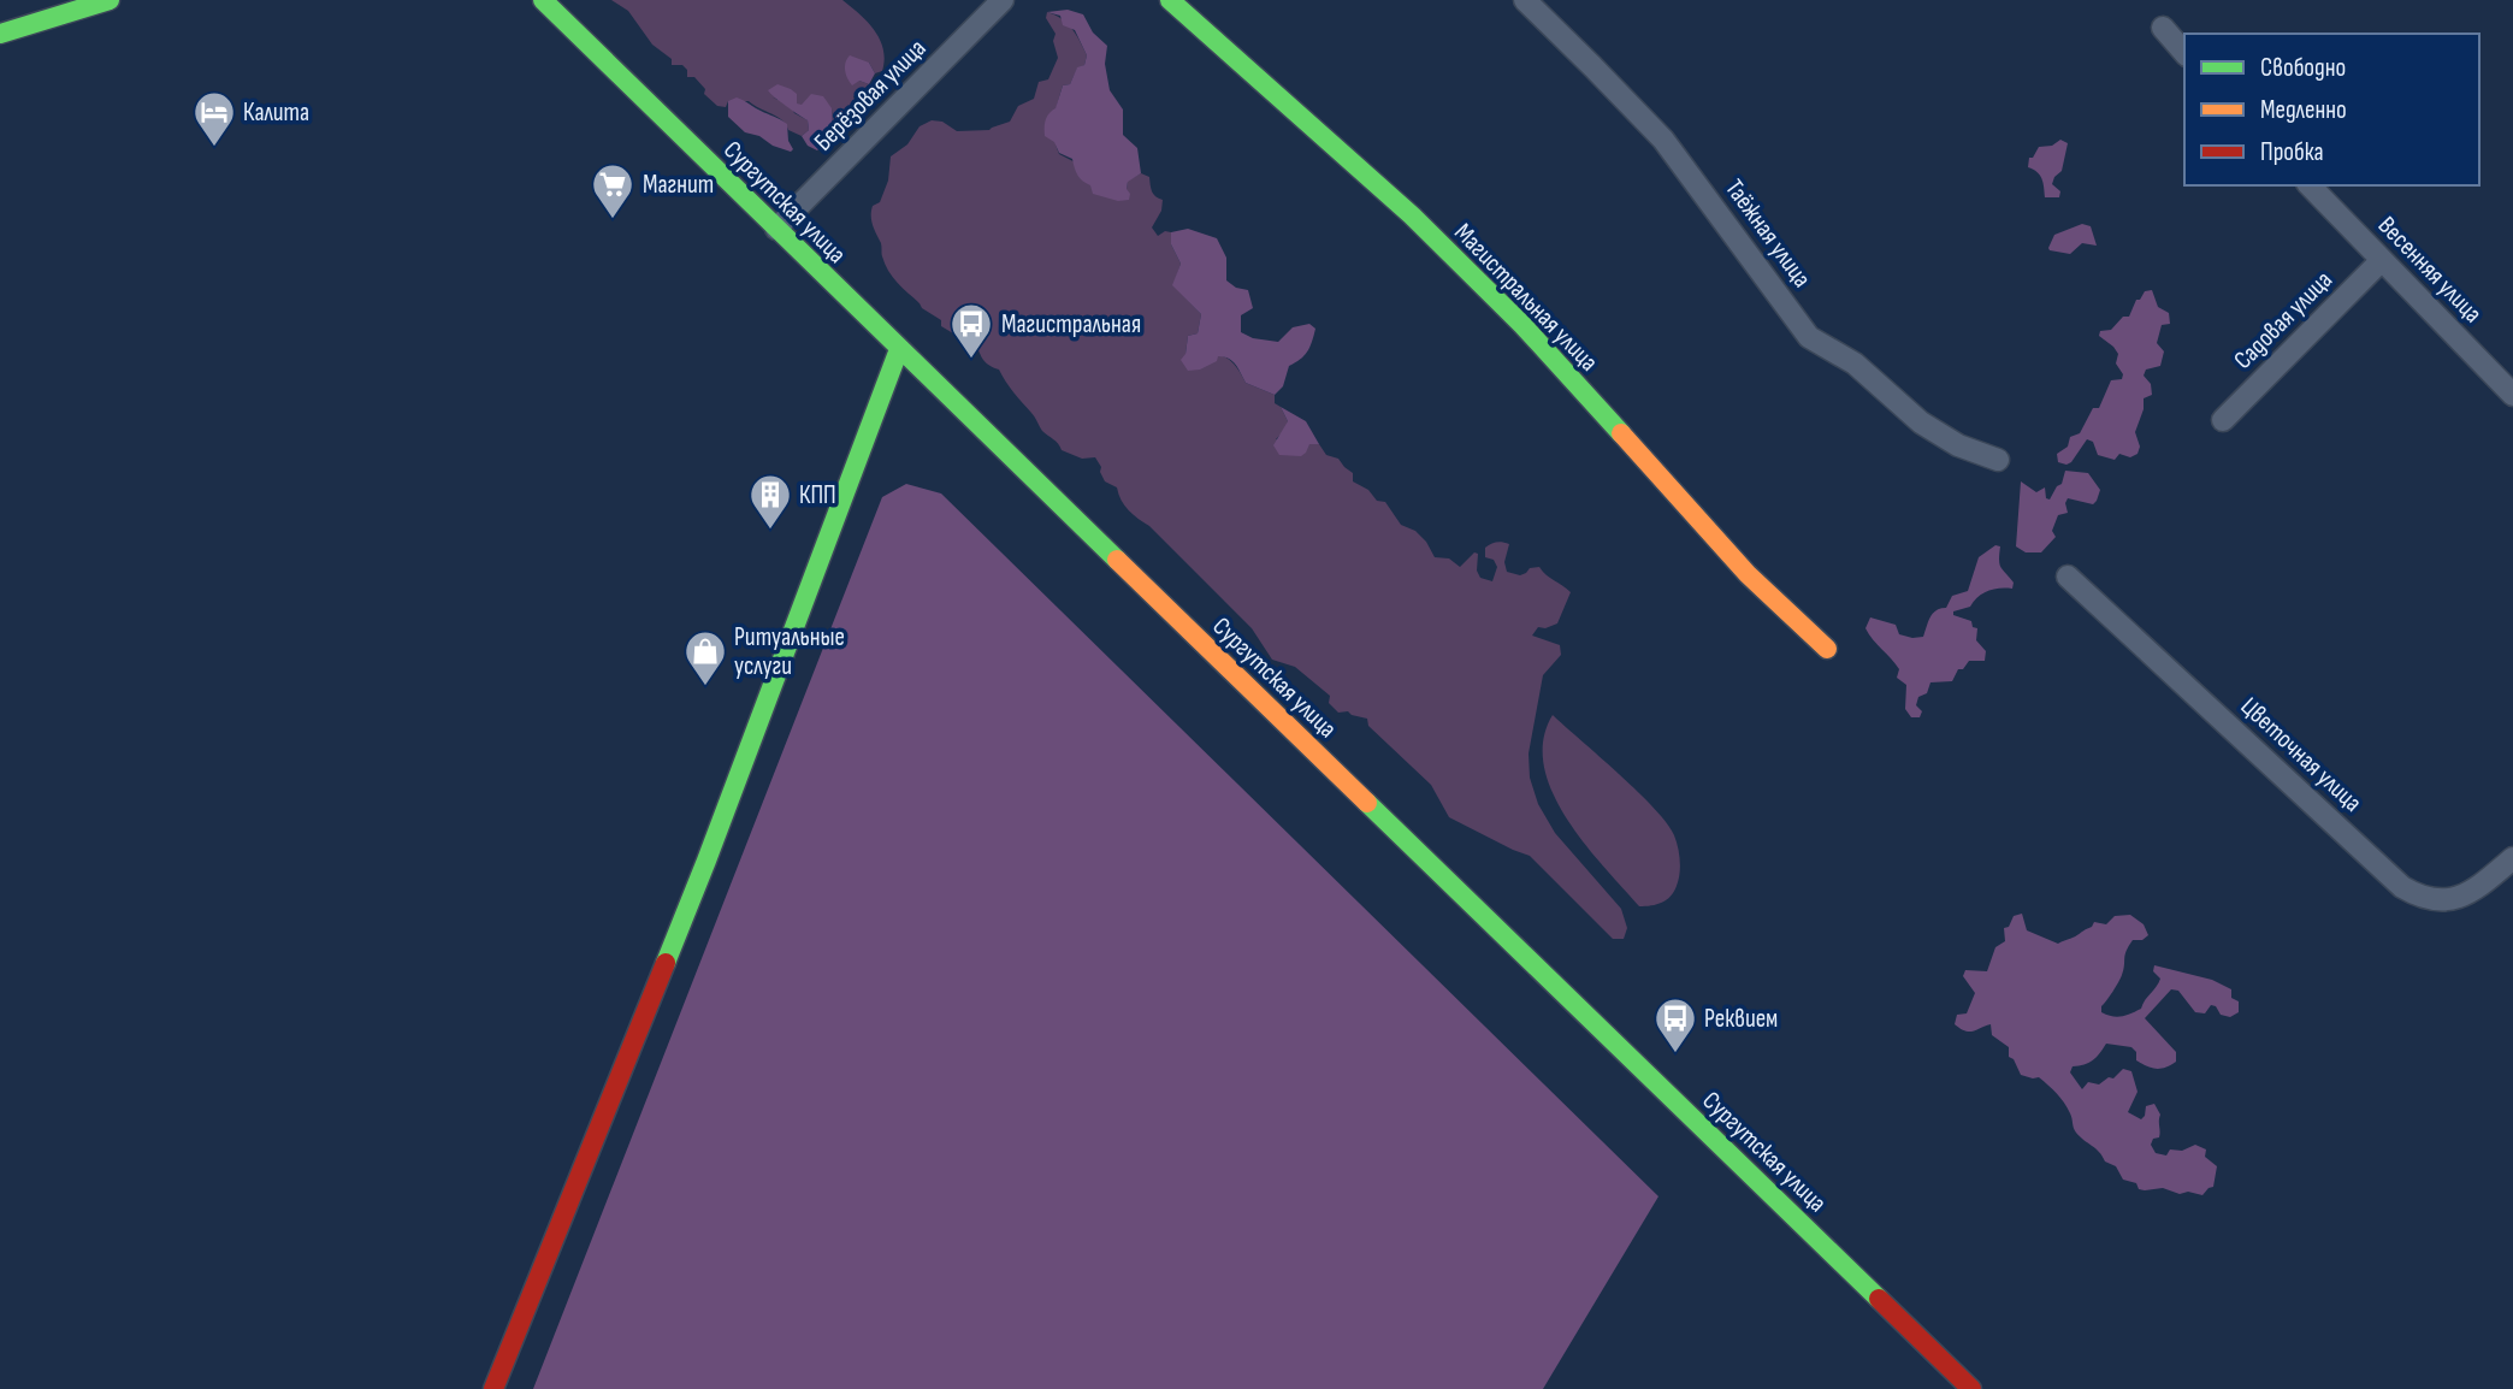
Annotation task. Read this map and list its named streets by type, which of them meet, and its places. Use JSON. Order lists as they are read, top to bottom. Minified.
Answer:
{"streets":{"main road":["Сургутская улица","Магистральная улица"],"street":["Берёзовая улица","Таёжная улица","Весенняя улица","Садовая улица","Цветочная улица"]},"crossings":[["Берёзовая улица","Сургутская улица"],["Весенняя улица","Садовая улица"]],"places":{"hotel":["Калита"],"supermarket":["Магнит"],"bus stop":["Магистральная","Реквием"],"building":["КПП"],"shop":["Ритуальные услуги"]},"legend":["Свободно","Медленно","Пробка"]}
